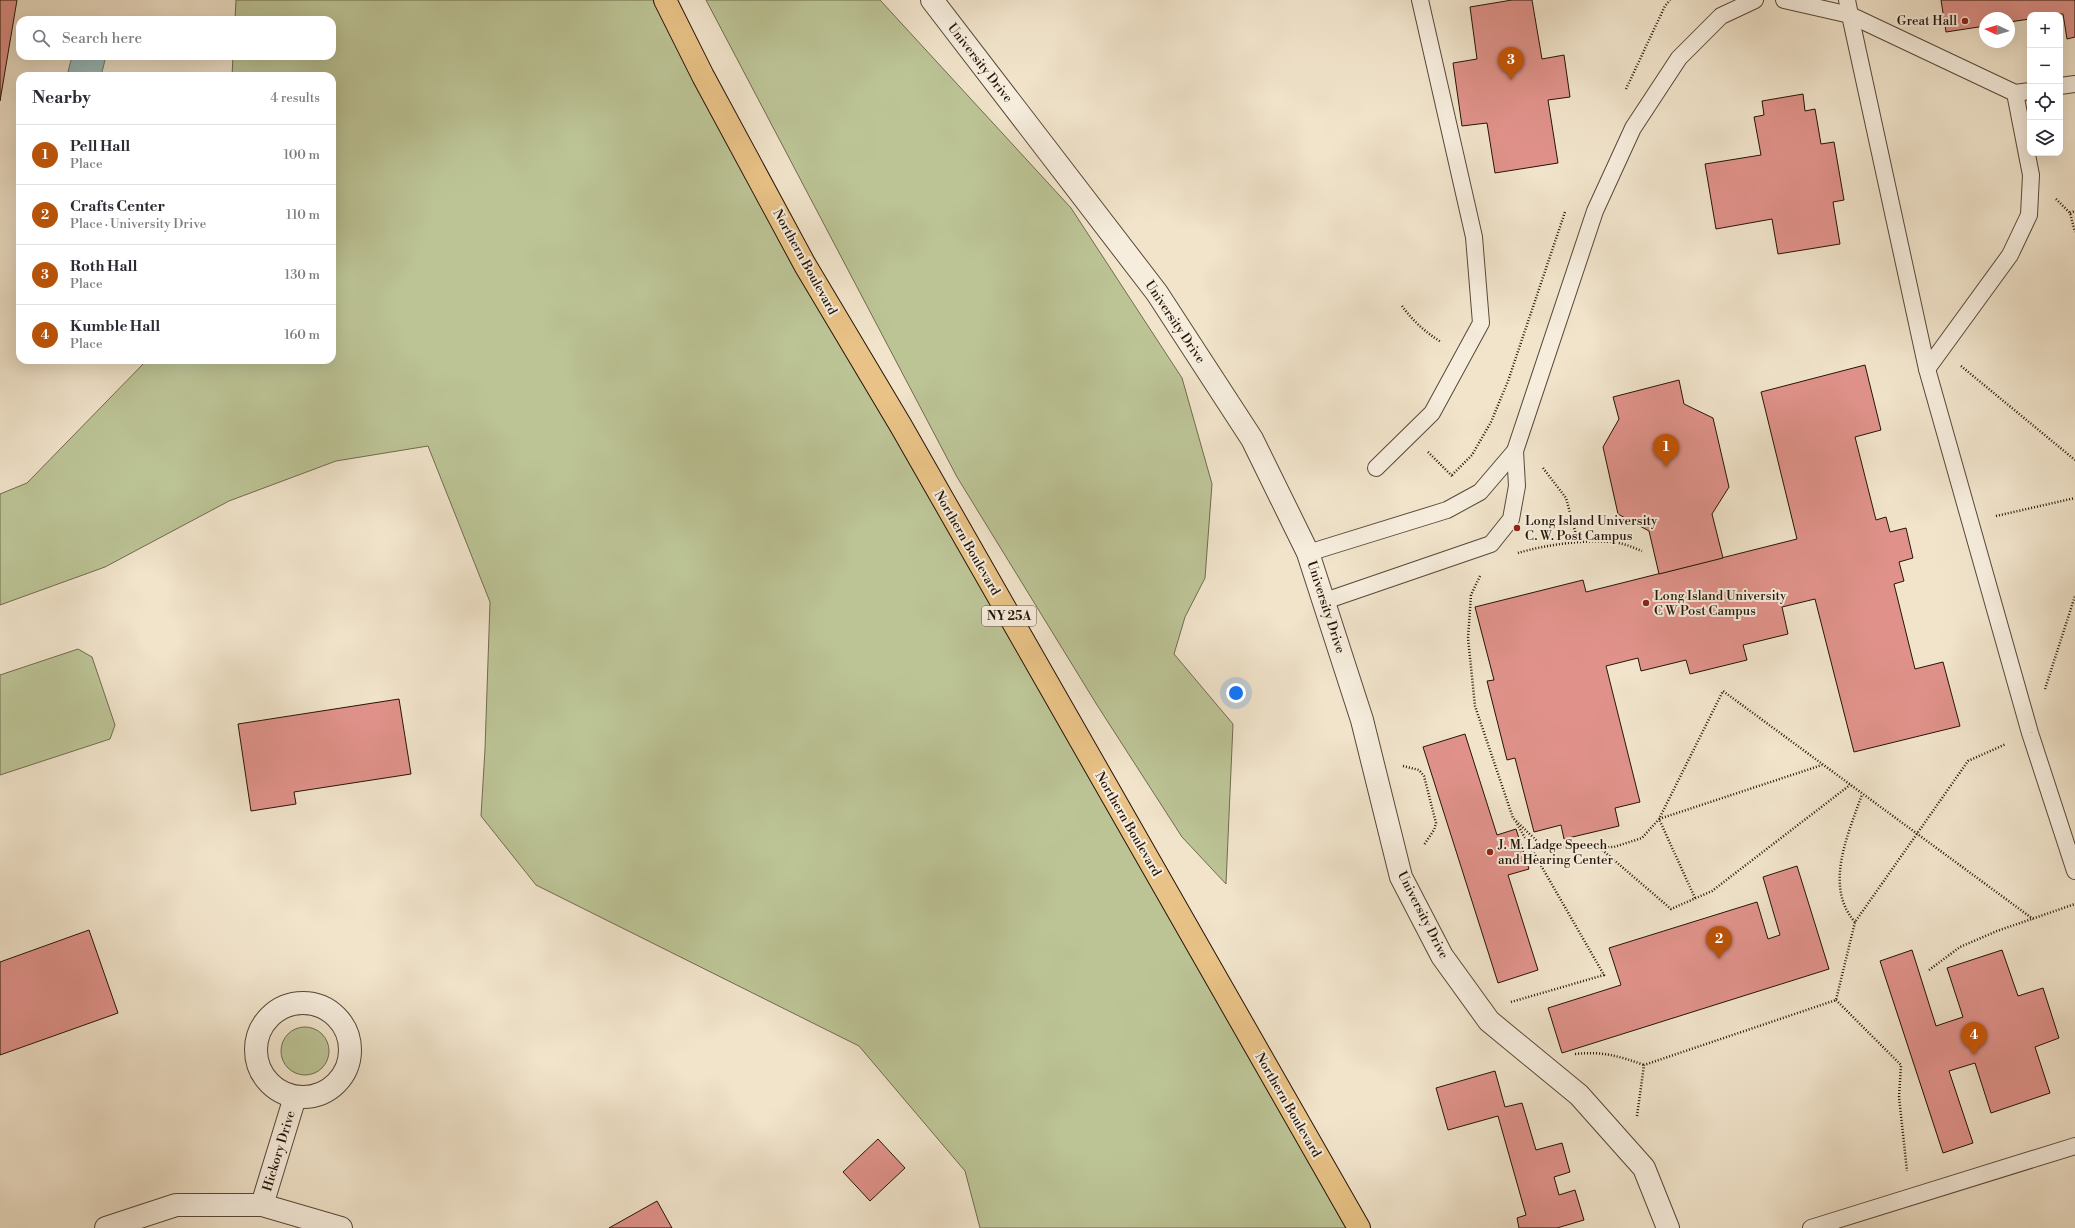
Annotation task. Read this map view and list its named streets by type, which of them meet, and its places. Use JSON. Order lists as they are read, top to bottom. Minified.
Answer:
{"streets":{"main road":["Northern Boulevard","NY 25A"],"street":["University Drive","Hickory Drive"]},"places":["Great Hall","Long Island University C. W. Post Campus","Long Island University C W Post Campus","J. M. Ladge Speech and Hearing Center"],"north":"left","page":{"map_buttons":["+","−"],"search":"Search here","pins":["3","1","2","4"],"heading":["Nearby","4 results"],"list":[{"mark":"1","name":"Pell Hall","note":"Place","value":"100 m"},{"mark":"2","name":"Crafts Center","note":"Place · University Drive","value":"110 m"},{"mark":"3","name":"Roth Hall","note":"Place","value":"130 m"},{"mark":"4","name":"Kumble Hall","note":"Place","value":"160 m"}]}}
